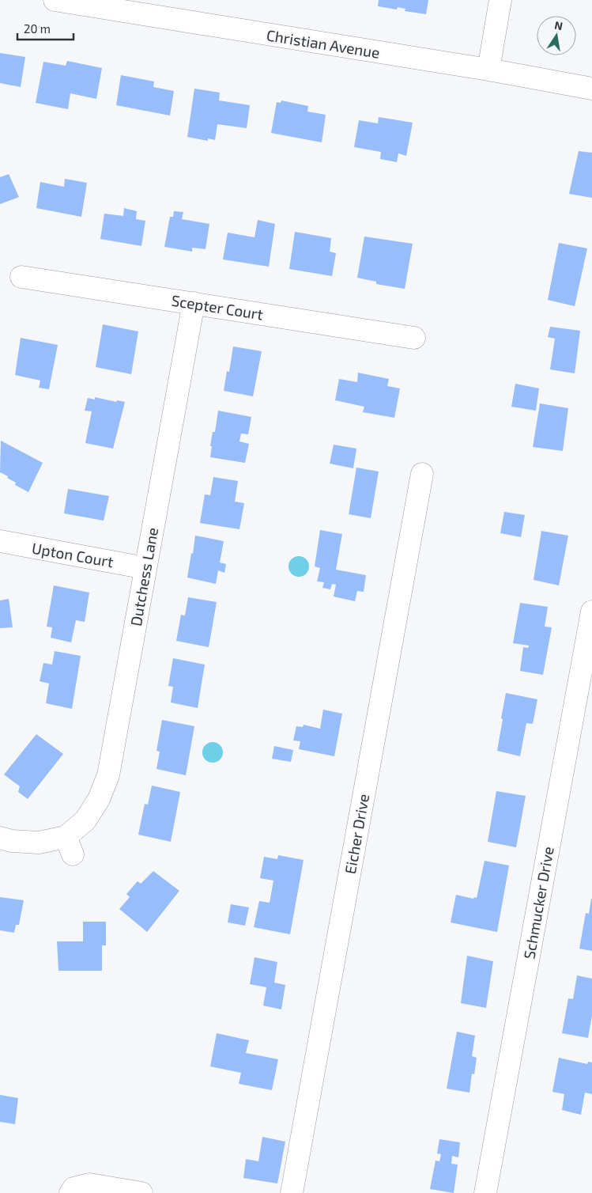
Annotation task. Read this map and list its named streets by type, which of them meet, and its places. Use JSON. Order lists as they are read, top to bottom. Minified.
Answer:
{"streets":{"street":["Christian Avenue","Scepter Court","Upton Court","Dutchess Lane","Eicher Drive","Schmucker Drive"]},"crossings":[["Scepter Court","Dutchess Lane"],["Upton Court","Dutchess Lane"]],"scale_bar":"20 m","north":"top"}
